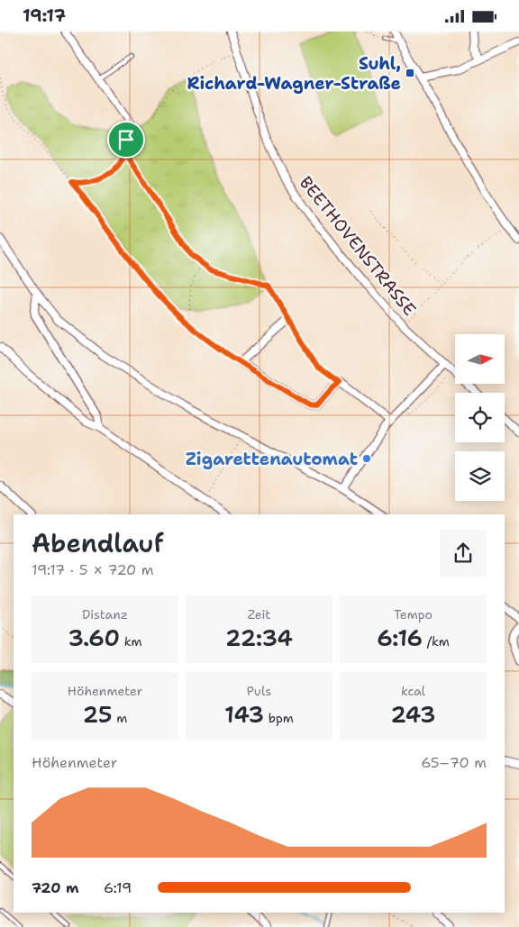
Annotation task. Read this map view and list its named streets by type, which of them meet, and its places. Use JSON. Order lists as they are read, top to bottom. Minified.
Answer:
{"streets":{"street":["BEETHOVENSTRASSE"]},"places":{"transit":["Suhl, Richard-Wagner-Straße"],"other":["Zigarettenautomat"]},"north":"right","page":{"status":"19:17","heading":["Abendlauf","19:17 · 5 × 720 m"],"stats":[["Distanz","3.60 km"],["Zeit","22:34"],["Tempo","6:16 /km"],["Höhenmeter","25 m"],["Puls","143 bpm"],["kcal","243"]],"chart":["Höhenmeter","65–70 m"],"list":[{"name":"720 m","note":"6:19"}]}}
